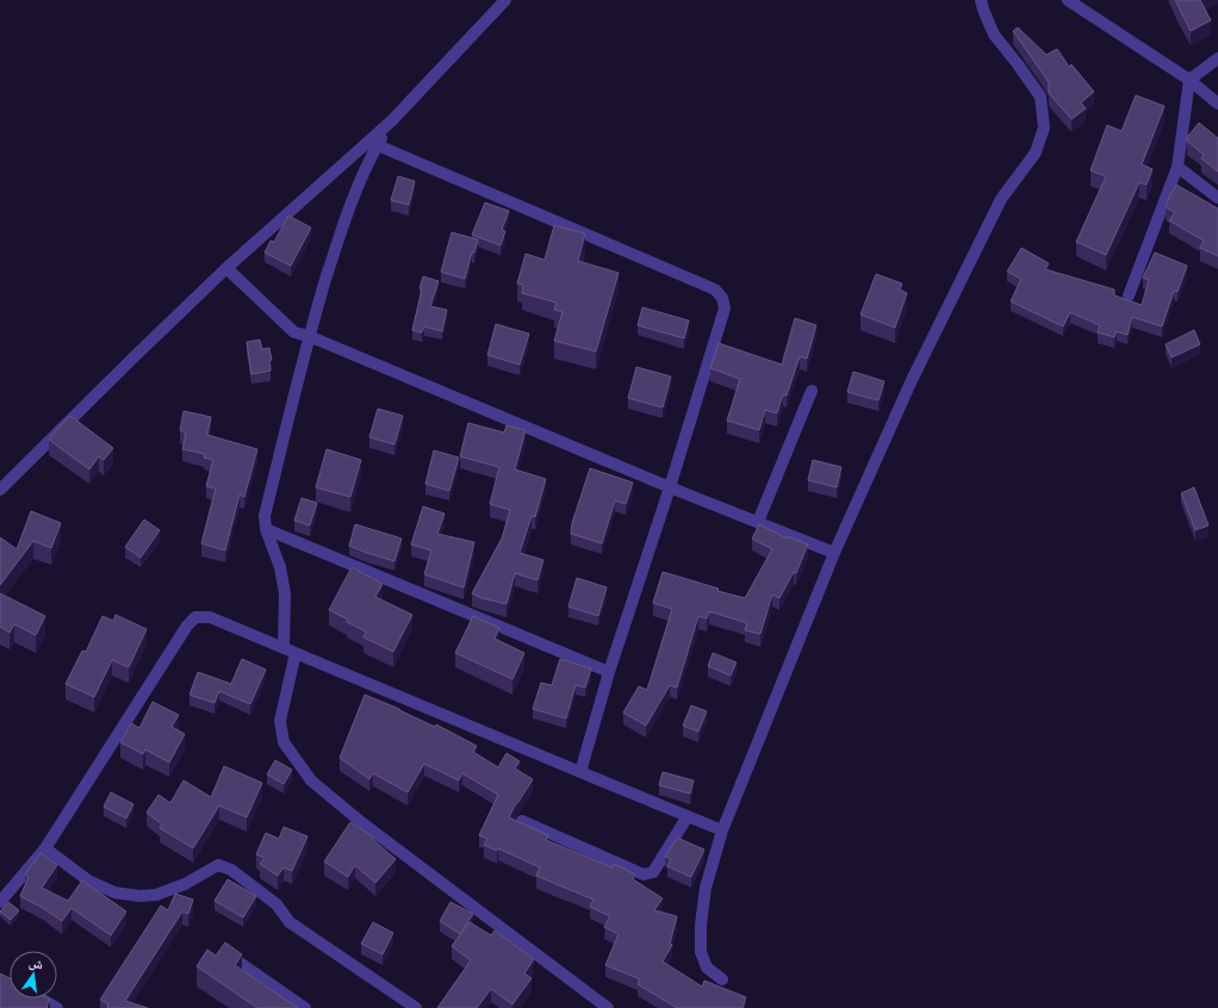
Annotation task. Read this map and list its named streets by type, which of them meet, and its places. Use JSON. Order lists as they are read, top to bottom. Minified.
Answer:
{"north":"top"}
